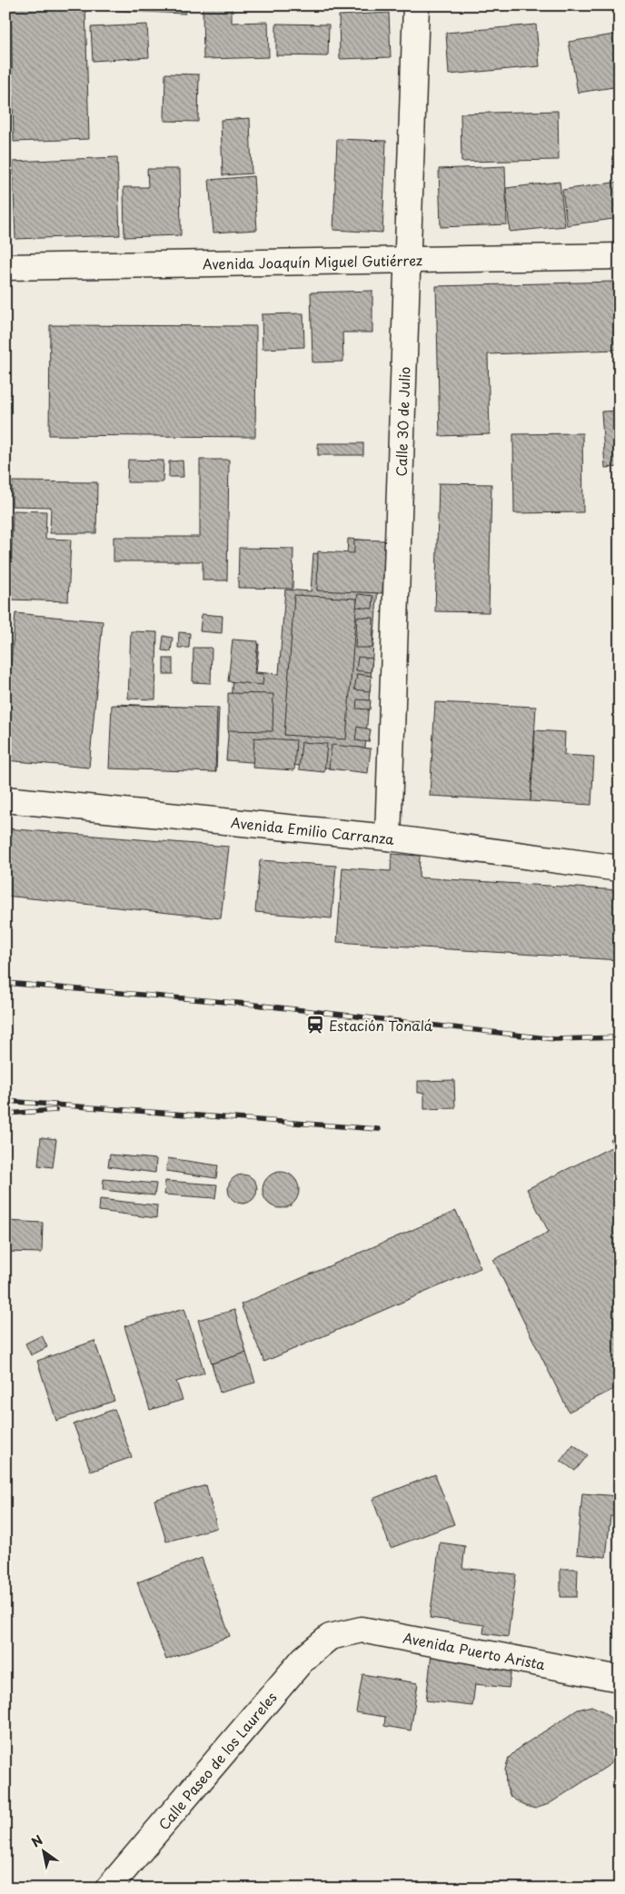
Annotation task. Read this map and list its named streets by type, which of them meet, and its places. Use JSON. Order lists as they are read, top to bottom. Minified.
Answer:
{"streets":{"street":["Avenida Joaquín Miguel Gutiérrez","Calle 30 de Julio","Avenida Emilio Carranza","Avenida Puerto Arista","Calle Paseo de los Laureles"]},"crossings":[["Avenida Joaquín Miguel Gutiérrez","Calle 30 de Julio"],["Calle 30 de Julio","Avenida Emilio Carranza"],["Avenida Puerto Arista","Calle Paseo de los Laureles"]],"places":{"station":["Estación Tonalá"]},"north":"top left"}
